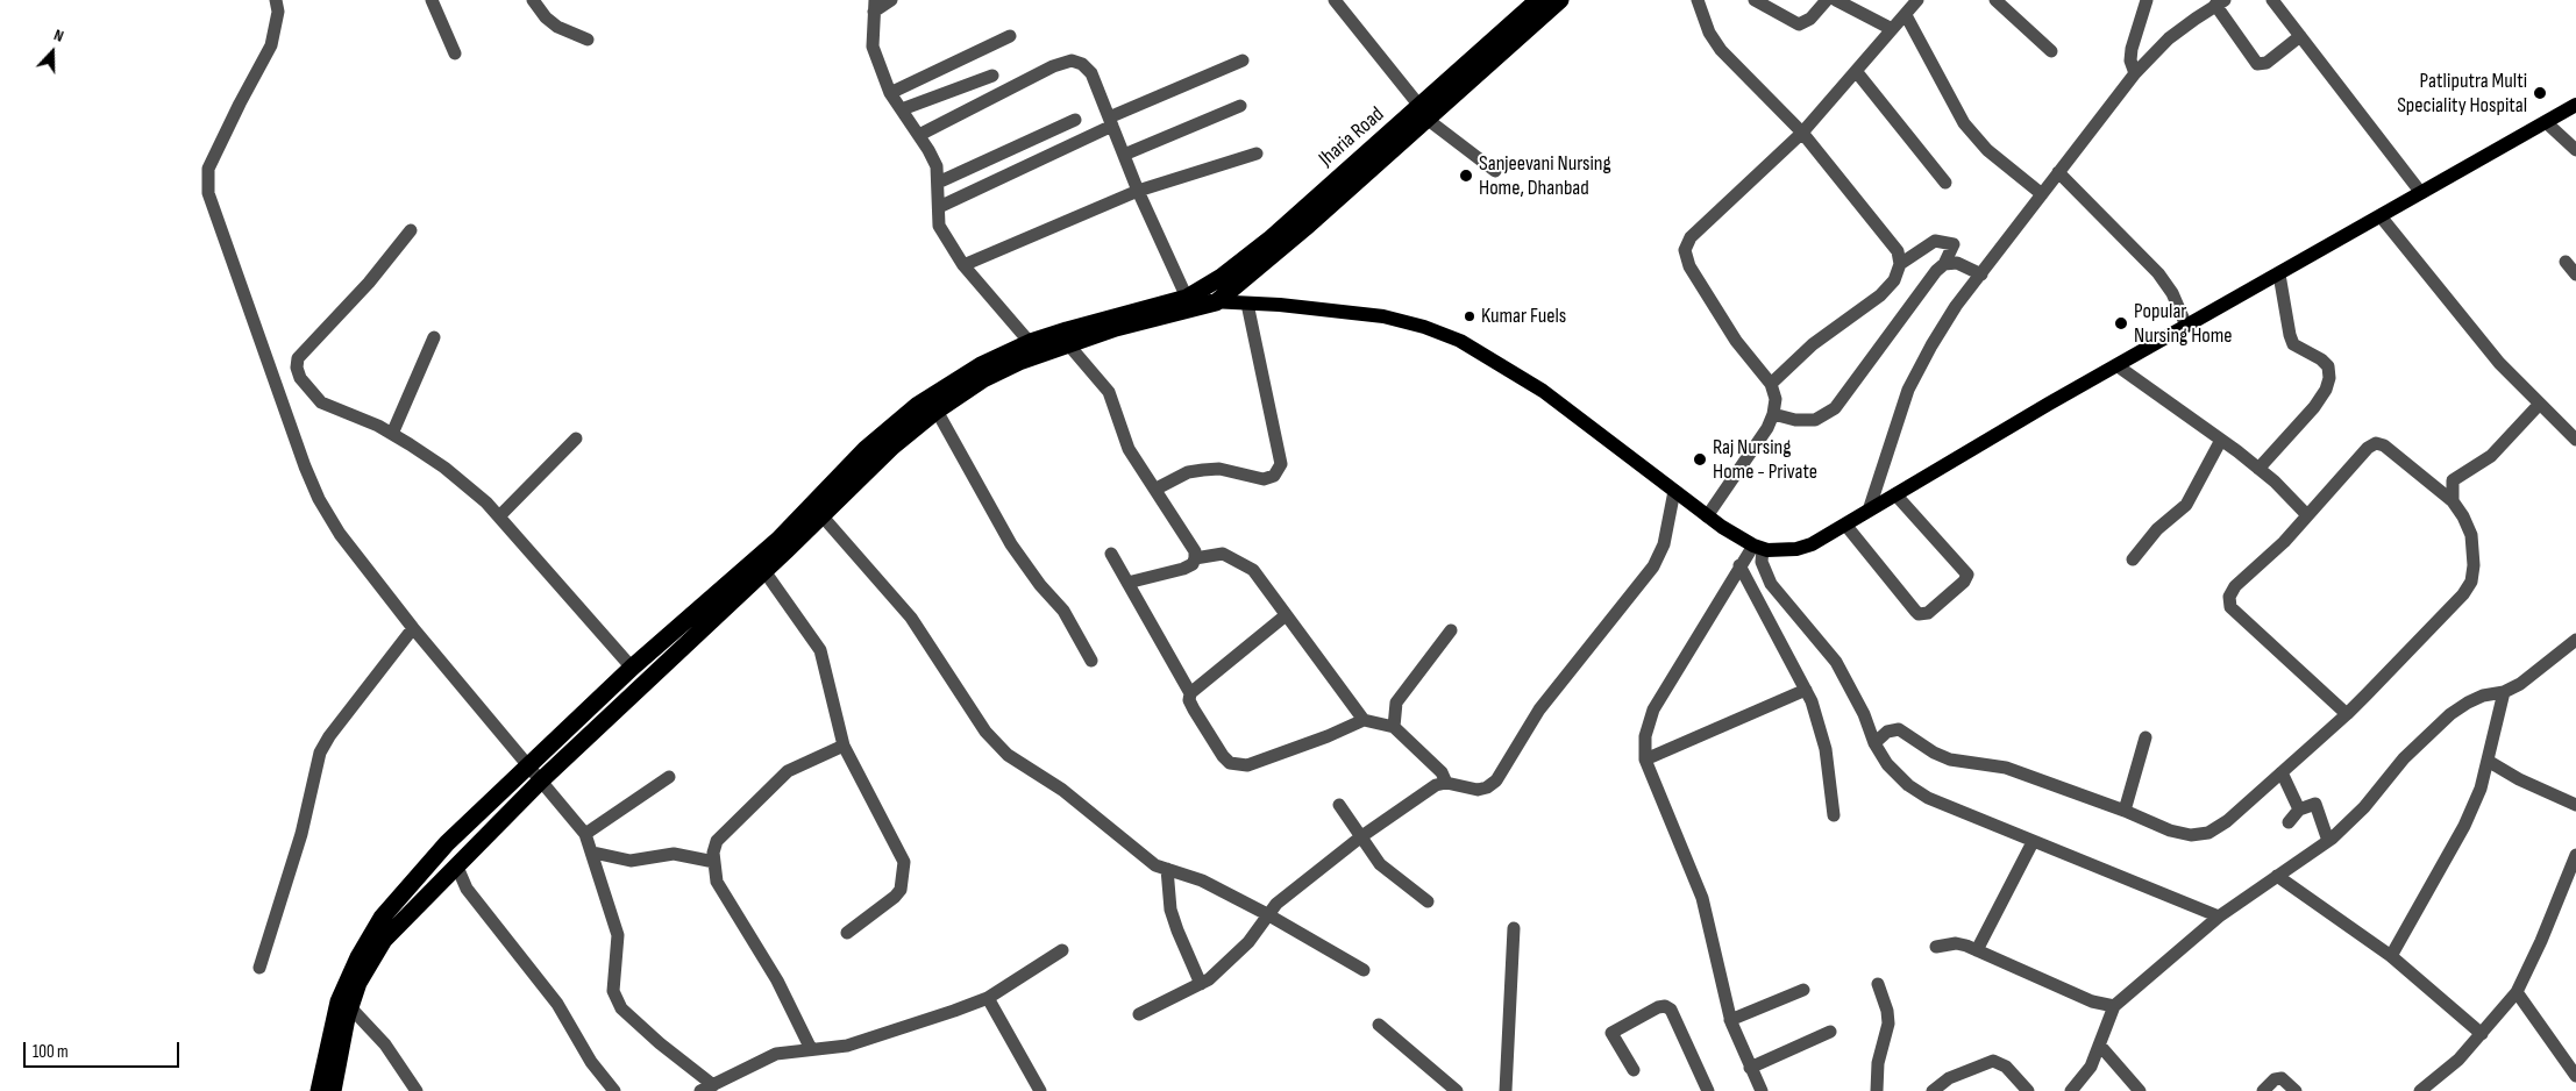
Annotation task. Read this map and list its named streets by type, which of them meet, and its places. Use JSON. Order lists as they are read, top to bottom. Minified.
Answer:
{"streets":{"highway":["Jharia Road"]},"places":["Patliputra Multi Speciality Hospital","Sanjeevani Nursing Home, Dhanbad","Kumar Fuels","Popular Nursing Home","Raj Nursing Home - Private"],"scale_bar":"100 m","north":"top"}
